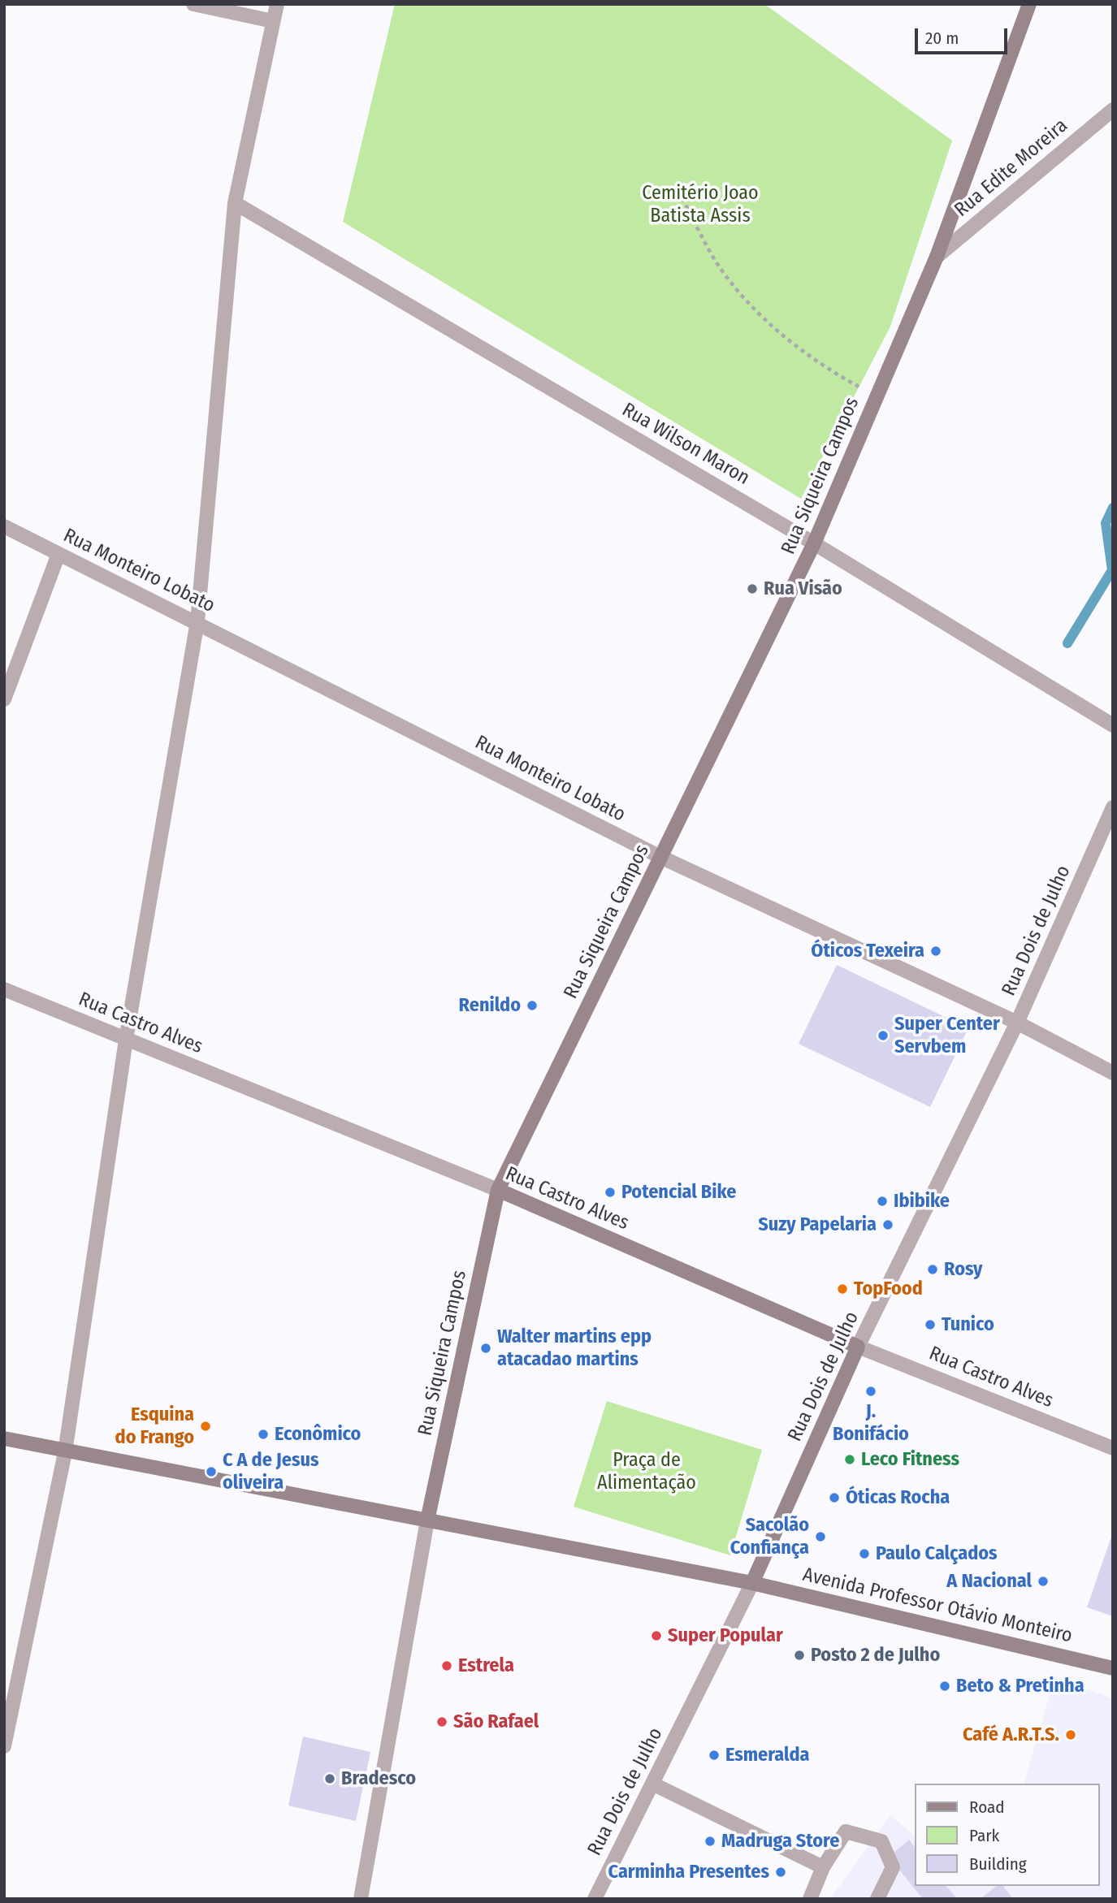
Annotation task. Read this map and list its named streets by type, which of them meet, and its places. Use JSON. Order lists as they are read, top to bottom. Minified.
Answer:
{"streets":{"main road":["Rua Siqueira Campos","Rua Dois de Julho","Rua Castro Alves","Avenida Professor Otávio Monteiro"],"street":["Rua Edite Moreira","Rua Wilson Maron","Rua Monteiro Lobato"]},"crossings":[["Rua Edite Moreira","Rua Siqueira Campos"],["Rua Wilson Maron","Rua Siqueira Campos"],["Rua Siqueira Campos","Rua Monteiro Lobato"],["Rua Siqueira Campos","Rua Castro Alves"],["Rua Siqueira Campos","Avenida Professor Otávio Monteiro"],["Rua Monteiro Lobato","Rua Dois de Julho"],["Rua Dois de Julho","Rua Castro Alves"],["Rua Dois de Julho","Avenida Professor Otávio Monteiro"]],"parks":["Cemitério Joao Batista Assis","Praça de Alimentação"],"places":["Rua Visão","Óticos Texeira","Renildo","Super Center Servbem","Potencial Bike","Ibibike","Suzy Papelaria","Rosy","TopFood","Tunico","Walter martins epp atacadao martins","J. Bonifácio","Esquina do Frango","Econômico","Leco Fitness","C A de Jesus oliveira","Óticas Rocha","Sacolão Confiança","Paulo Calçados","A Nacional","Super Popular","Posto 2 de Julho","Estrela","Beto & Pretinha","São Rafael","Café A.R.T.S.","Esmeralda","Bradesco","Madruga Store","Carminha Presentes"],"legend":["Road","Park","Building"],"scale_bar":"20 m"}
